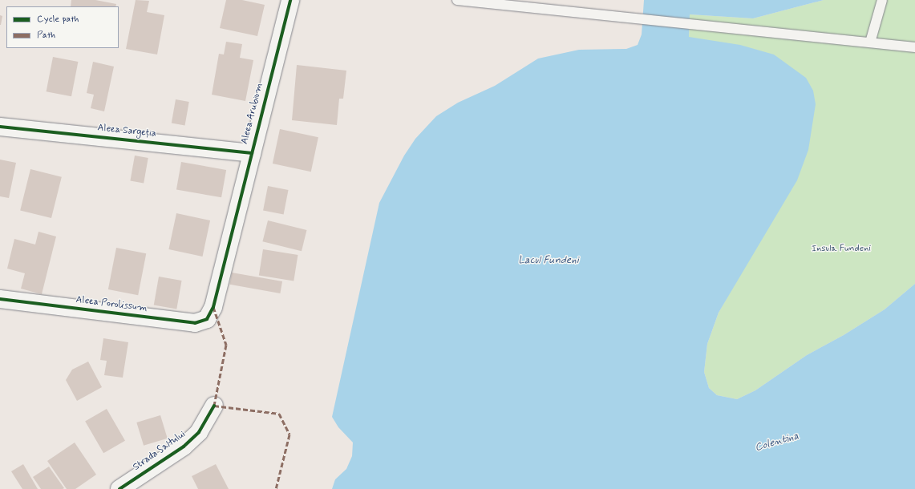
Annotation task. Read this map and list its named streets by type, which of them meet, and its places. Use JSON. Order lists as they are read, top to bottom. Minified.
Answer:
{"streets":{"street":["Aleea Arubium","Aleea Sargeția","Aleea Porolissum","Strada Saltului"]},"crossings":[["Aleea Arubium","Aleea Sargeția"],["Aleea Arubium","Aleea Porolissum"]],"water":["Lacul Fundeni","Colentina"],"parks":["Insula Fundeni"],"legend":["Cycle path","Path"]}
